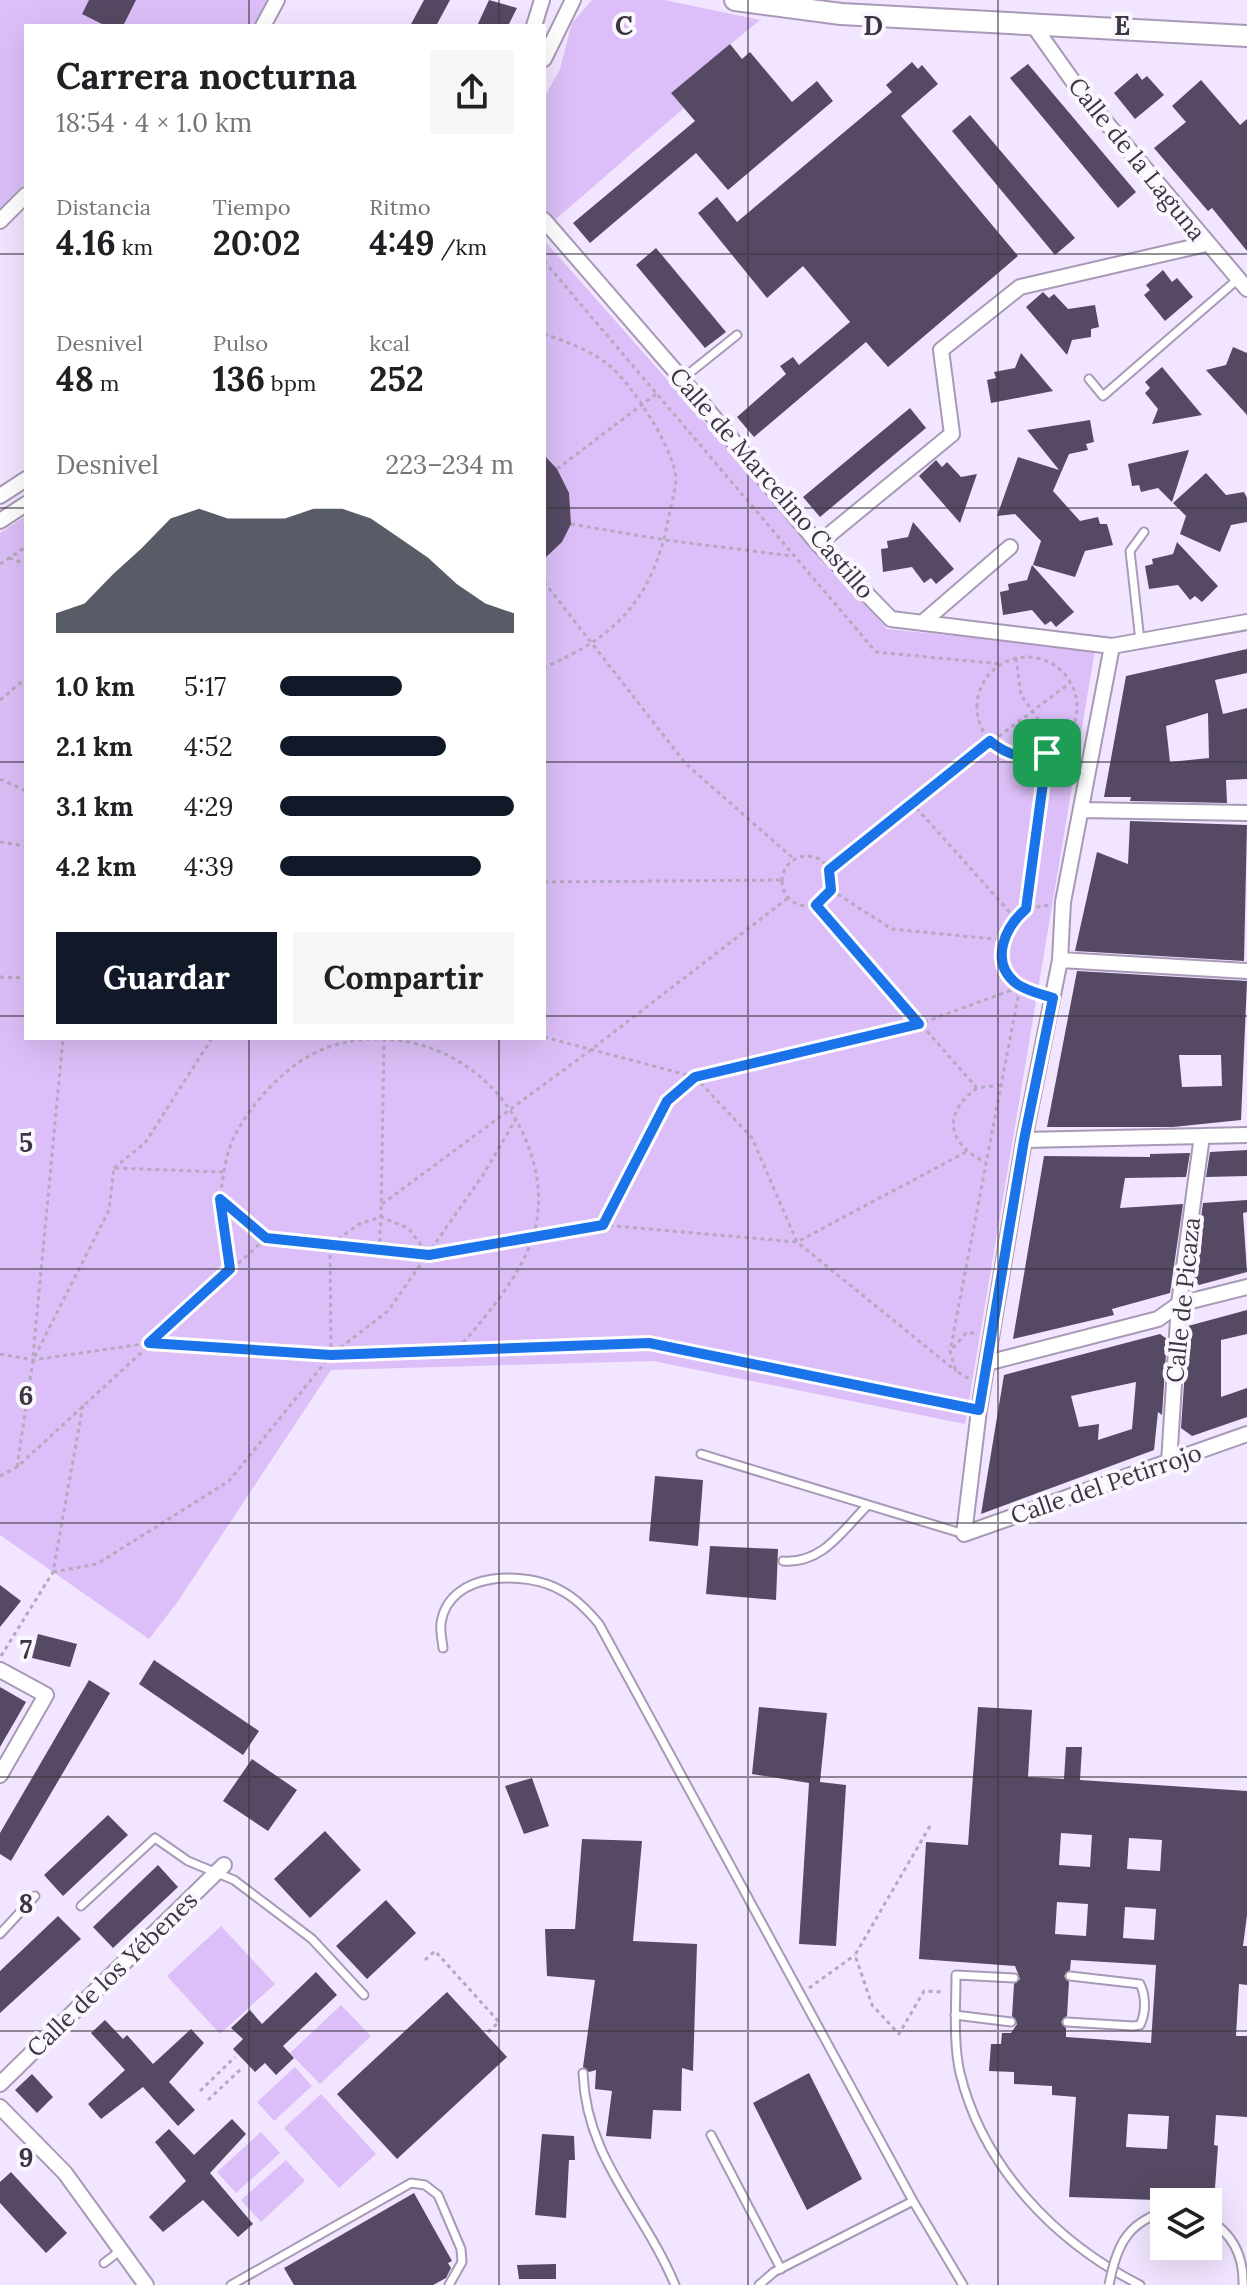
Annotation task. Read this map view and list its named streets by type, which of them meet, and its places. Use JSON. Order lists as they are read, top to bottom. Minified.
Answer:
{"streets":{"street":["Calle de la Laguna","Calle de Marcelino Castillo","Calle de Picaza","Calle del Petirrojo","Calle de los Yébenes"]},"crossings":[["Calle de Picaza","Calle del Petirrojo"]],"page":{"heading":["Carrera nocturna","18:54 · 4 × 1.0 km"],"stats":[["Distancia","4.16 km"],["Tiempo","20:02"],["Ritmo","4:49 /km"],["Desnivel","48 m"],["Pulso","136 bpm"],["kcal","252"]],"chart":["Desnivel","223–234 m"],"list":[{"name":"1.0 km","note":"5:17"},{"name":"2.1 km","note":"4:52"},{"name":"3.1 km","note":"4:29"},{"name":"4.2 km","note":"4:39"}],"buttons":["Guardar","Compartir"]},"grid":{"columns":["C","D","E"],"rows":["5","6","7","8","9"]}}
